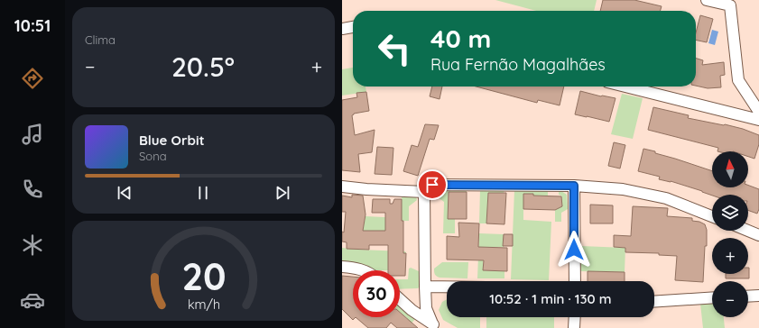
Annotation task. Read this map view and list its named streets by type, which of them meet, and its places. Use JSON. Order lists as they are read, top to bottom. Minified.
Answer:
{"north":"top","page":{"tabs":"10:51","tile":"Clima","turn":["40 m","Rua Fernão Magalhães"],"heat":["−","20.5°","+"],"song":["Blue Orbit","Sona"],"map_buttons":["+","−"],"limit":"30","trip":"10:52 · 1 min · 130 m","gauge":["20","km/h"]}}
